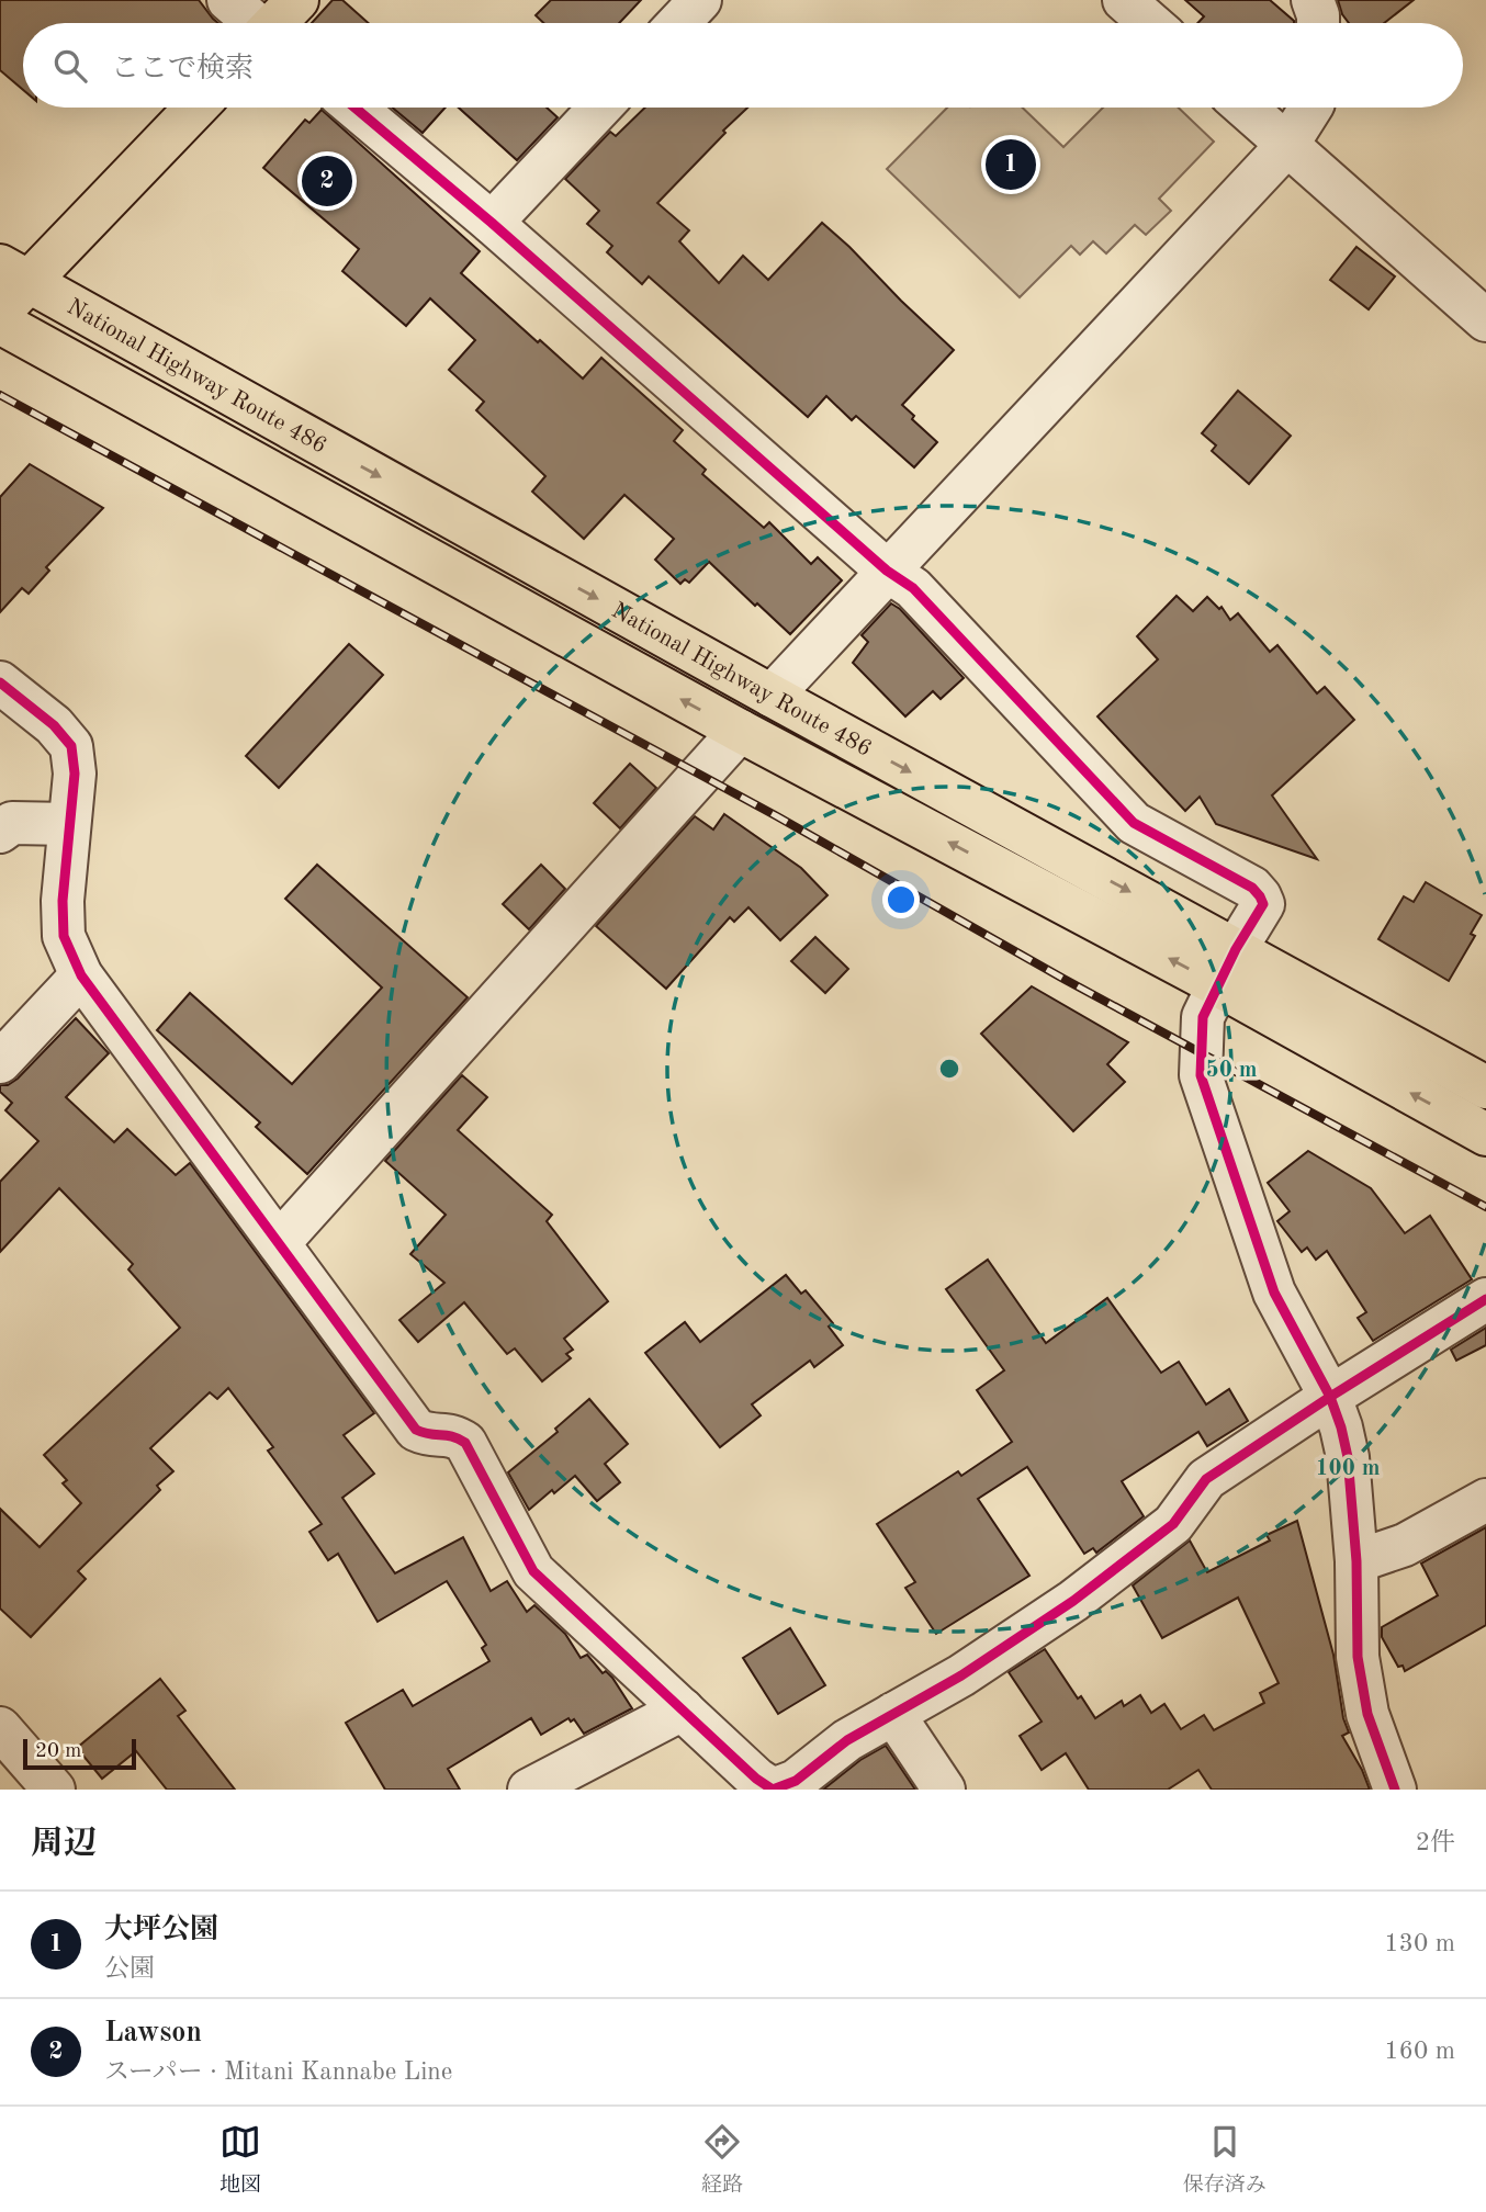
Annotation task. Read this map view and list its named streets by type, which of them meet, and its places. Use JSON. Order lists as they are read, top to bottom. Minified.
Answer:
{"streets":{"main road":["National Highway Route 486"]},"scale_bar":"20 m","page":{"search":"ここで検索","pins":["1","2"],"scale":"20 m","heading":["周辺","2件"],"list":[{"mark":"1","name":"大坪公園","note":"公園","value":"130 m"},{"mark":"2","name":"Lawson","note":"スーパー · Mitani Kannabe Line","value":"160 m"}],"nav":["地図","経路","保存済み"]},"rings":["50 m","100 m"]}
